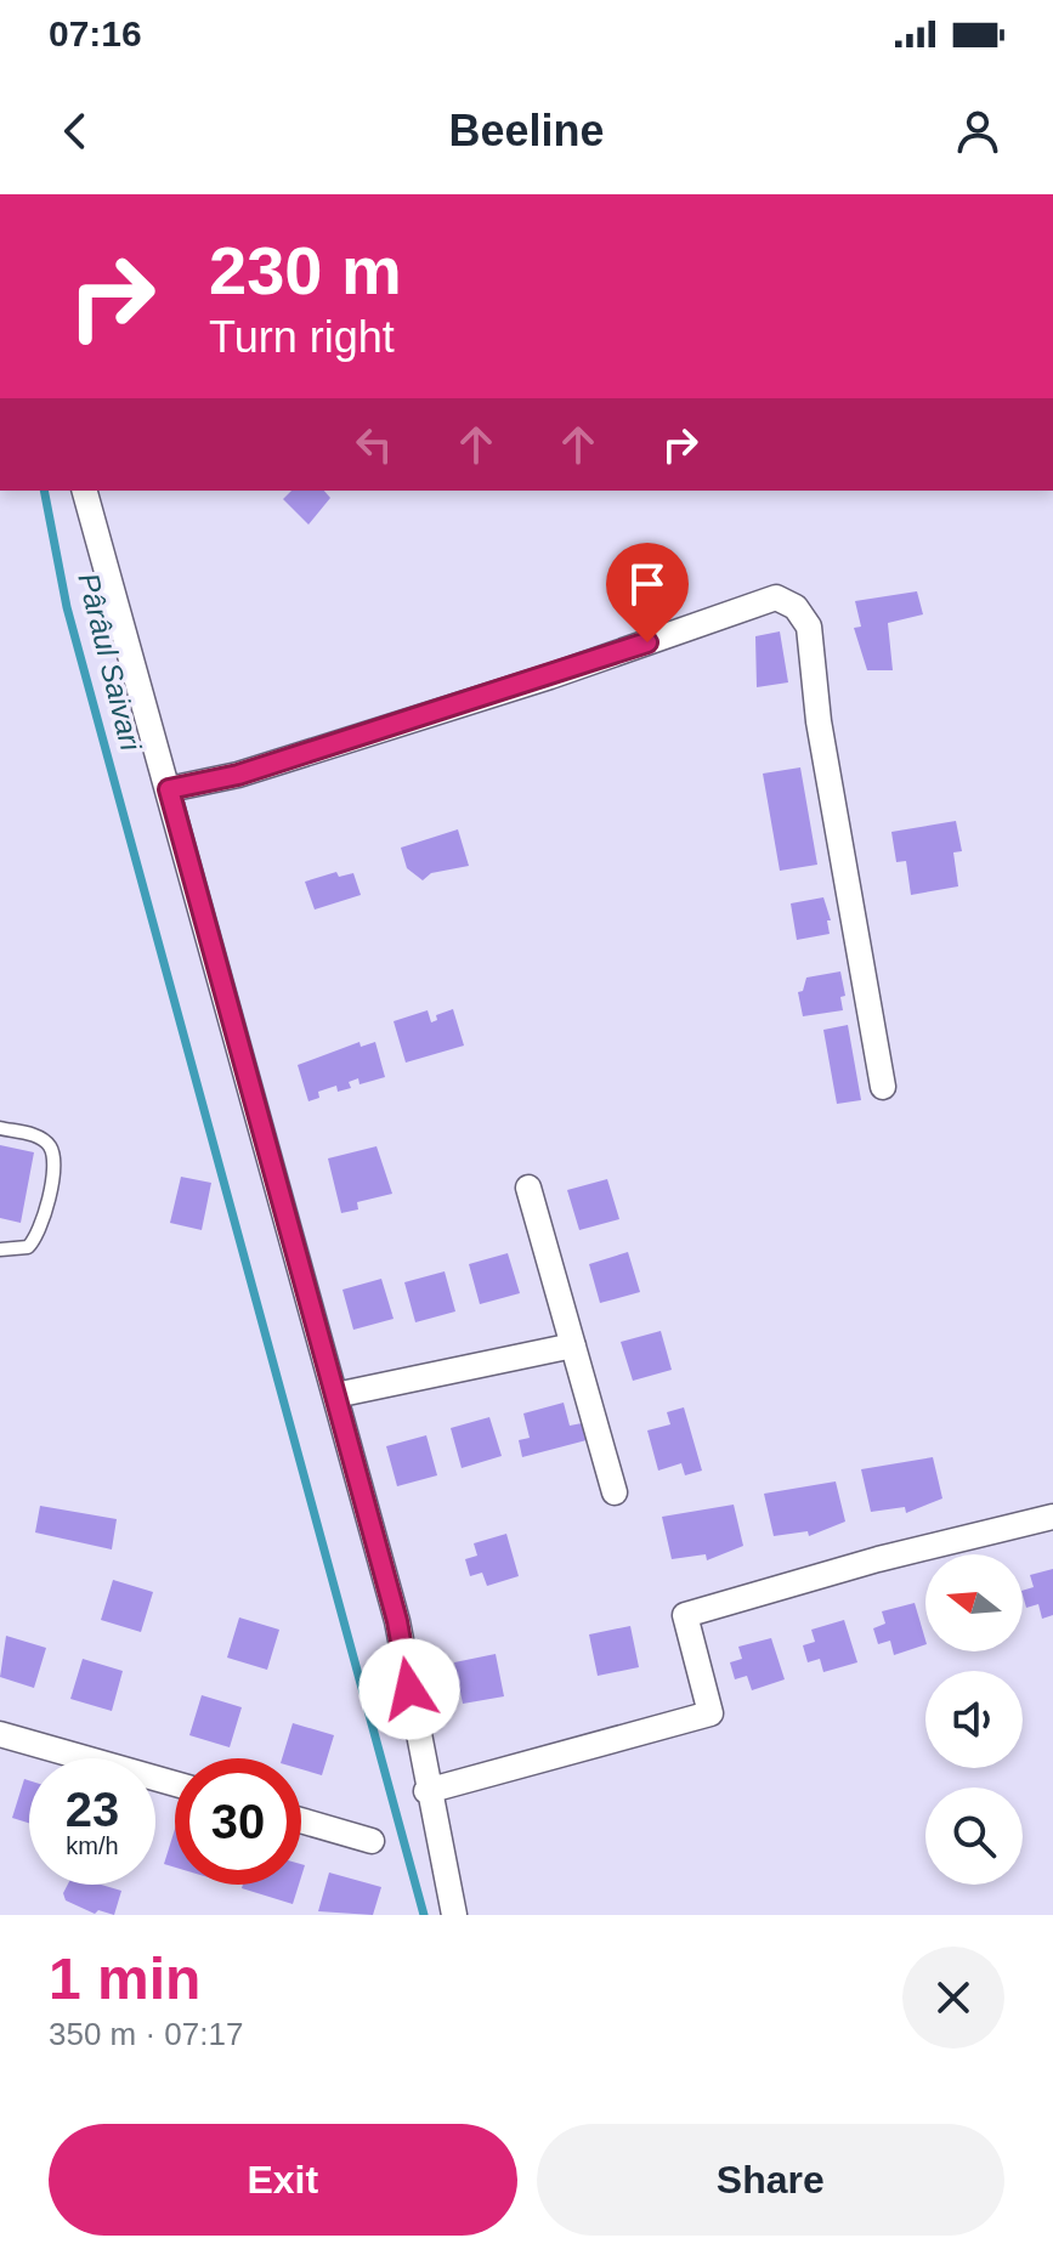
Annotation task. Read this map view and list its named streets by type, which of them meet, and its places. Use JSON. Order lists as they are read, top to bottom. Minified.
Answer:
{"water":["Pârâul Saivari"],"north":"left","page":{"status":"07:16","header":"Beeline","turn":["230 m","Turn right"],"speed":"23 km/h","limit":"30","heading":["1 min","350 m · 07:17"],"buttons":["Exit","Share"]}}
